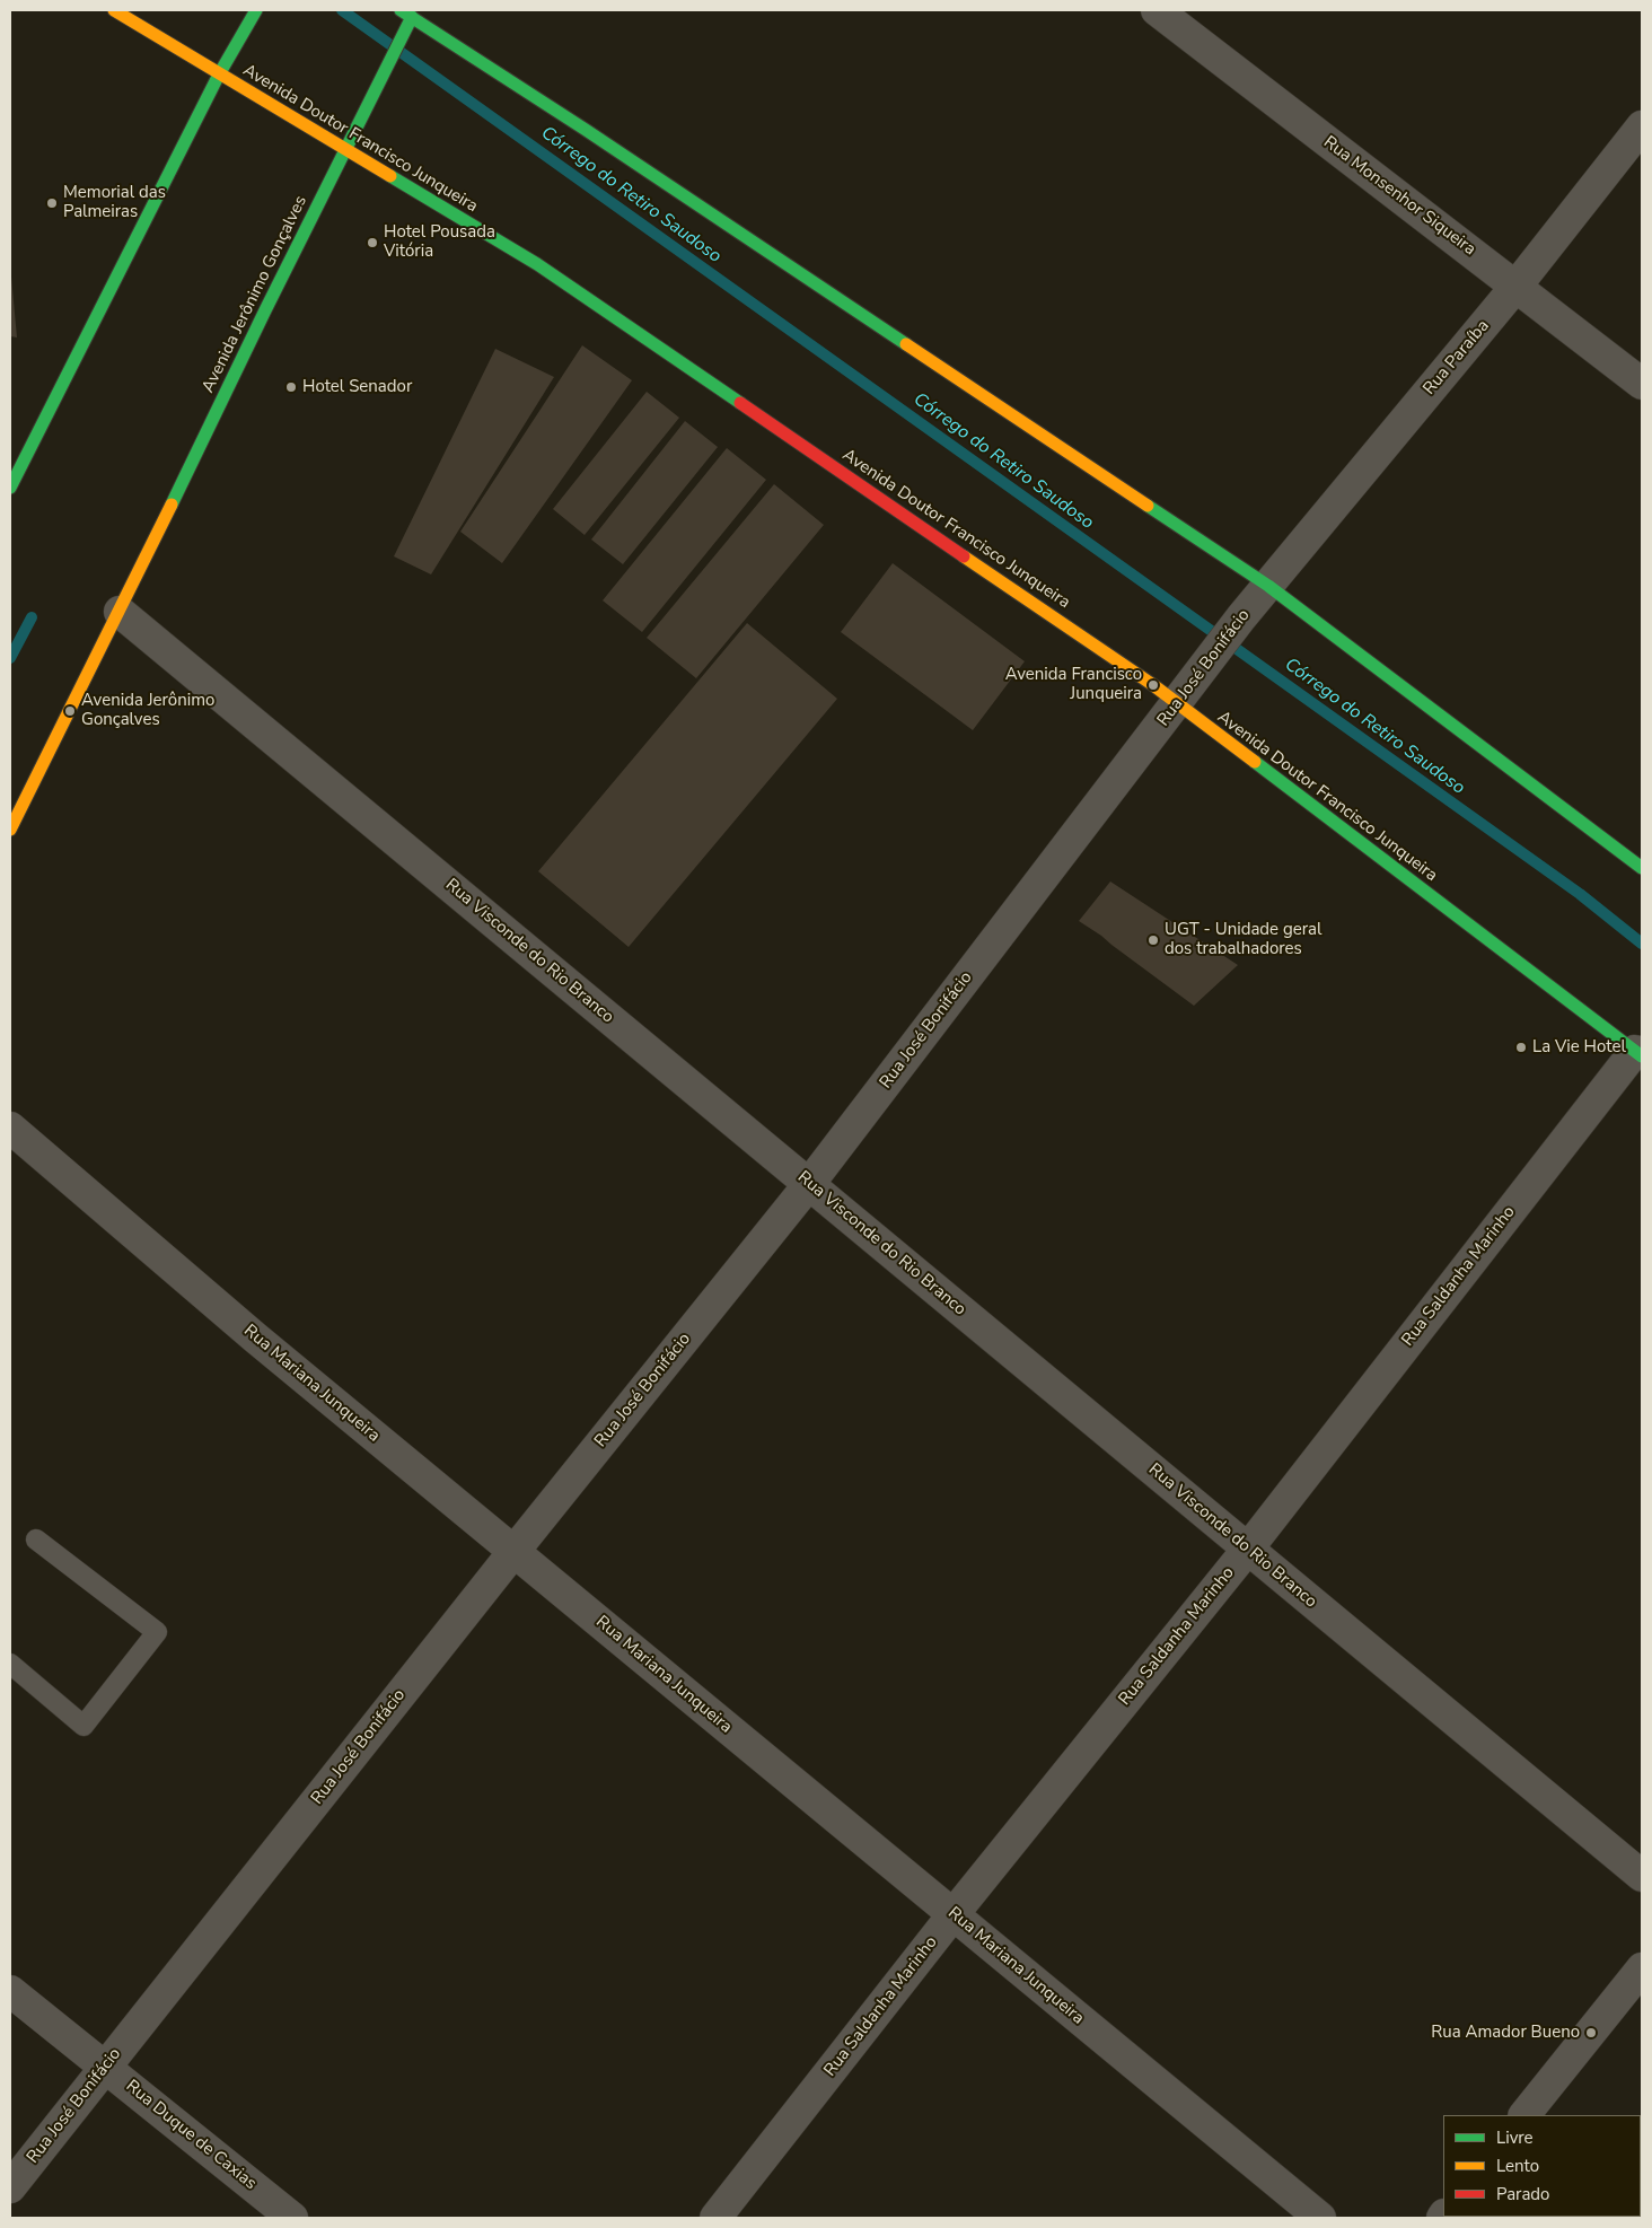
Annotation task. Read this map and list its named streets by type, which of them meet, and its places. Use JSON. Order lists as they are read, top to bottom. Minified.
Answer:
{"streets":{"main road":["Avenida Doutor Francisco Junqueira","Avenida Jerônimo Gonçalves"],"street":["Rua Monsenhor Siqueira","Rua Paraíba","Rua José Bonifácio","Rua Visconde do Rio Branco","Rua Saldanha Marinho","Rua Mariana Junqueira","Rua Duque de Caxias"]},"crossings":[["Avenida Doutor Francisco Junqueira","Avenida Jerônimo Gonçalves"],["Avenida Doutor Francisco Junqueira","Rua José Bonifácio"],["Avenida Doutor Francisco Junqueira","Rua Saldanha Marinho"],["Rua Monsenhor Siqueira","Rua Paraíba"],["Avenida Jerônimo Gonçalves","Rua Visconde do Rio Branco"],["Rua Paraíba","Rua José Bonifácio"],["Rua José Bonifácio","Rua Visconde do Rio Branco"],["Rua José Bonifácio","Rua Mariana Junqueira"],["Rua José Bonifácio","Rua Duque de Caxias"],["Rua Visconde do Rio Branco","Rua Saldanha Marinho"],["Rua Saldanha Marinho","Rua Mariana Junqueira"]],"water":["Córrego do Retiro Saudoso"],"places":["Memorial das Palmeiras","Hotel Pousada Vitória","Hotel Senador","Avenida Francisco Junqueira","Avenida Jerônimo Gonçalves","UGT - Unidade geral dos trabalhadores","La Vie Hotel","Rua Amador Bueno"],"legend":["Livre","Lento","Parado"]}
